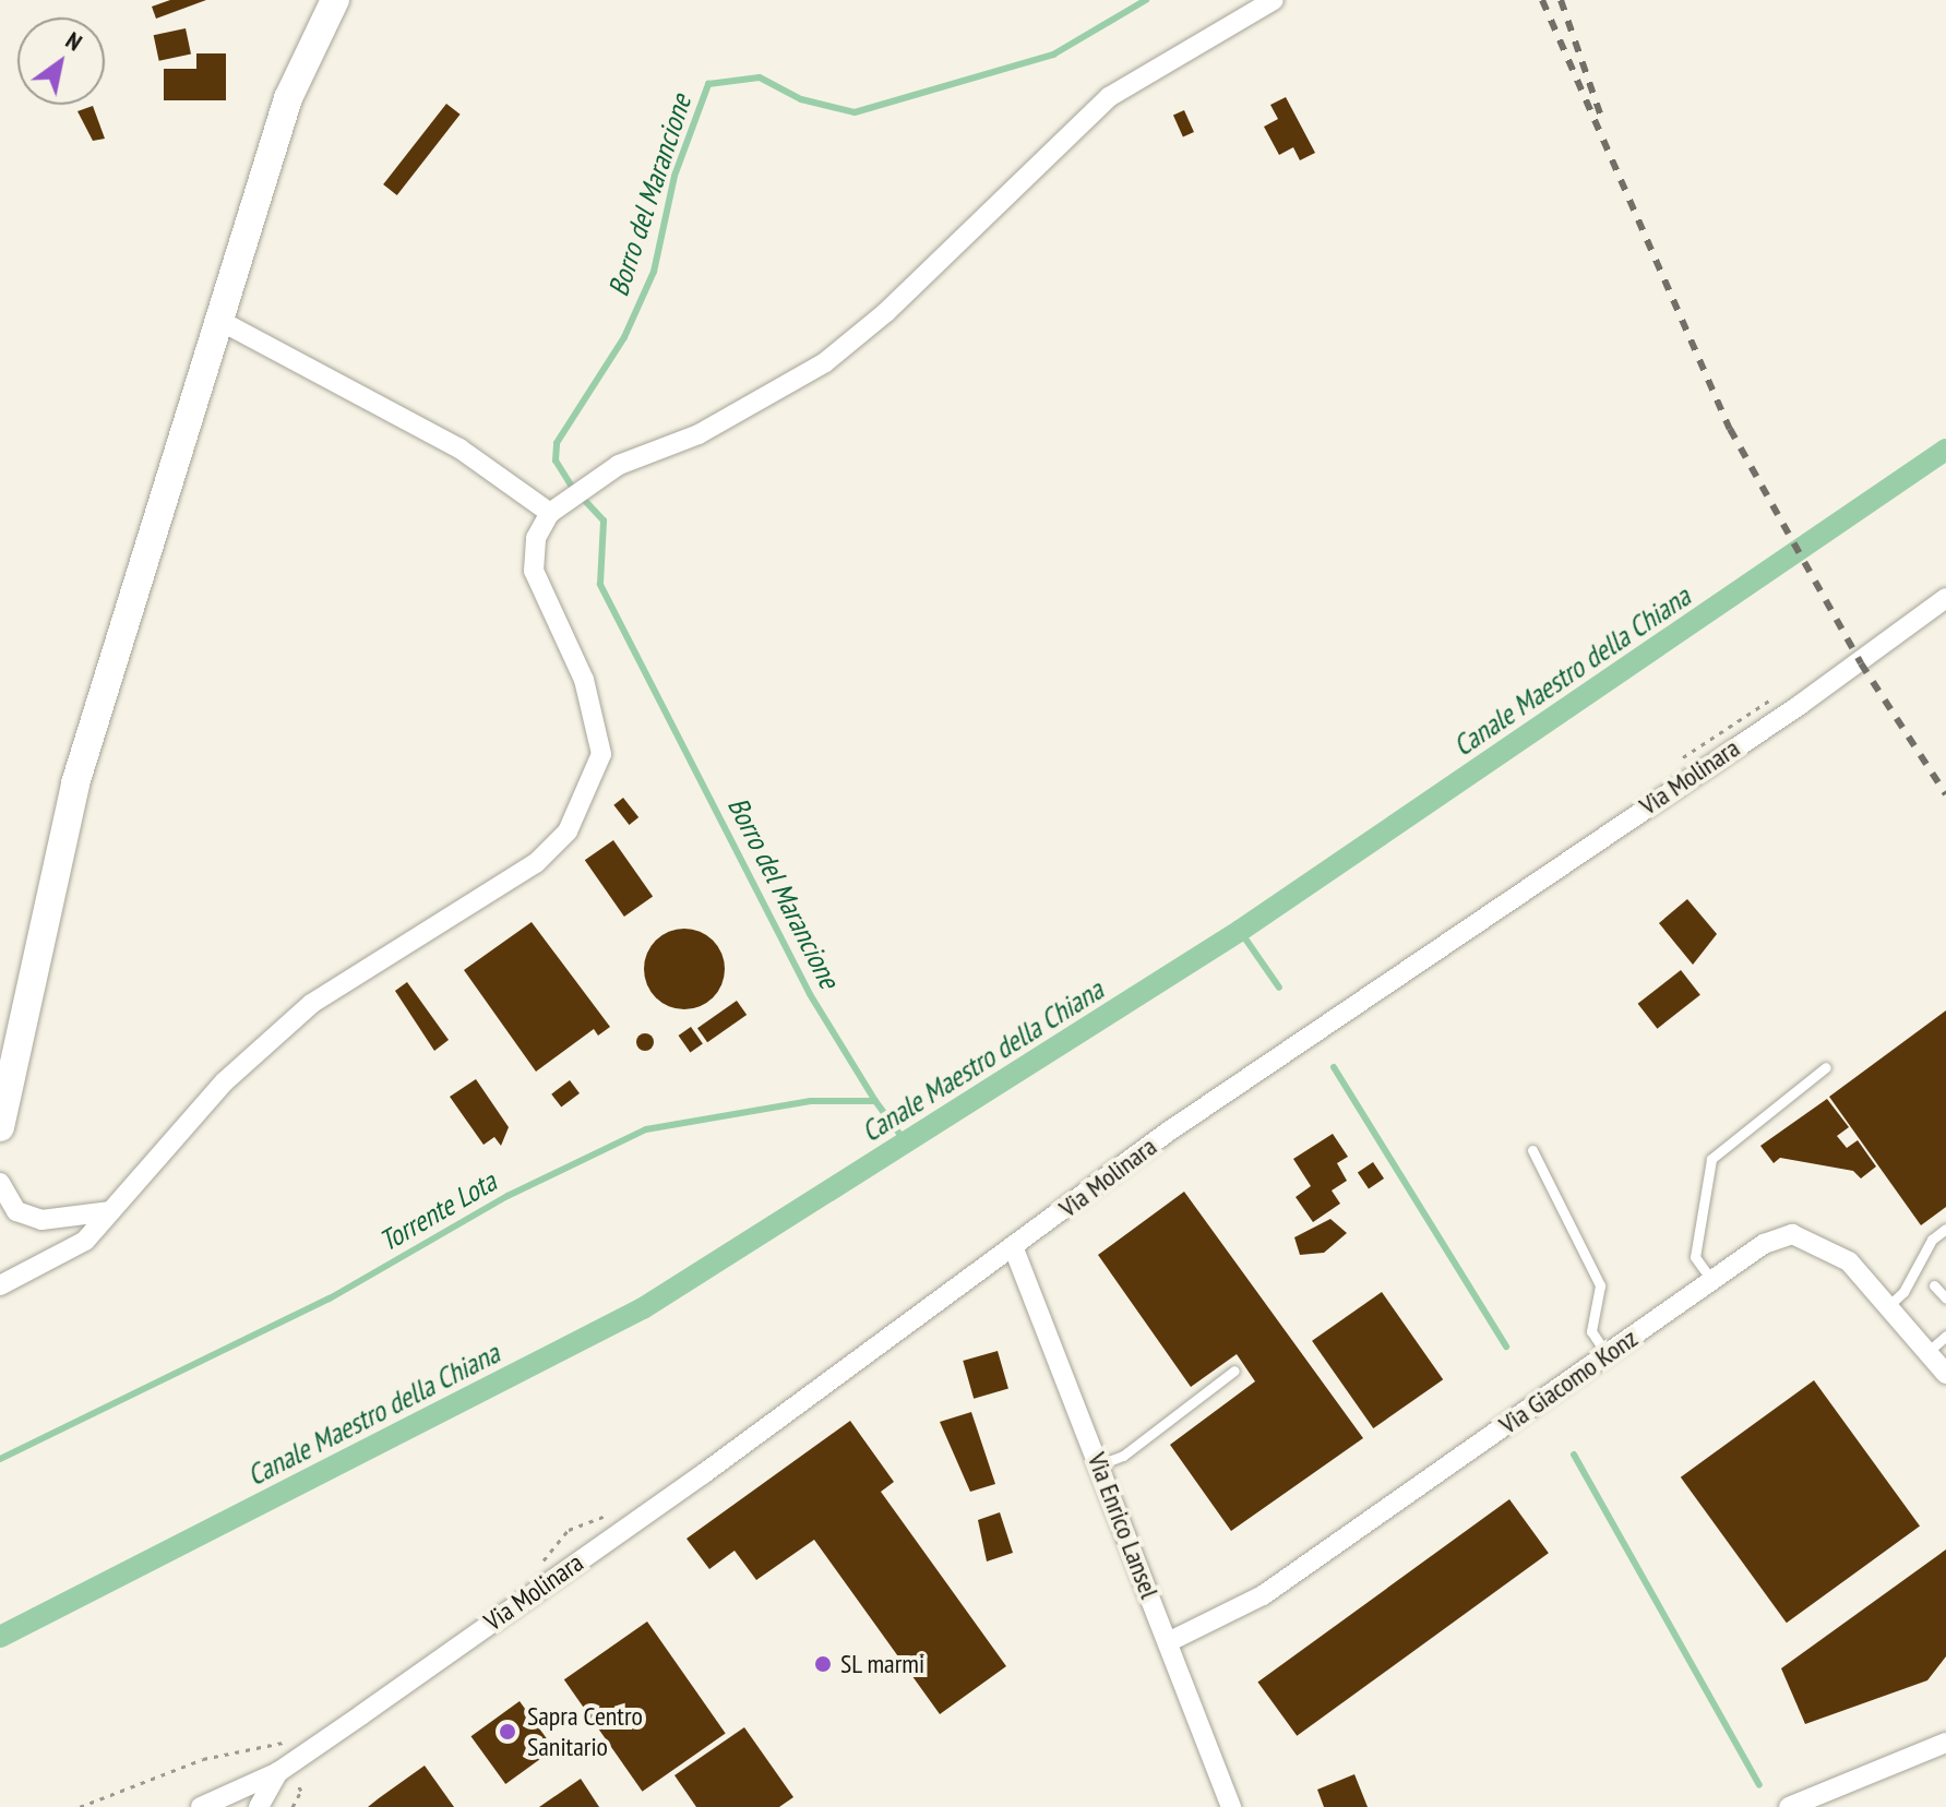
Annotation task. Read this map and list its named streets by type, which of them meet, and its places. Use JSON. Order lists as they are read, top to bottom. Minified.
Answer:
{"streets":{"street":["Via Molinara","Via Giacomo Konz","Via Enrico Lansel"]},"crossings":[["Via Molinara","Via Enrico Lansel"],["Via Giacomo Konz","Via Enrico Lansel"]],"water":["Borro del Marancione","Canale Maestro della Chiana","Torrente Lota"],"places":["SL marmi","Sapra Centro Sanitario"],"north":"top right"}
